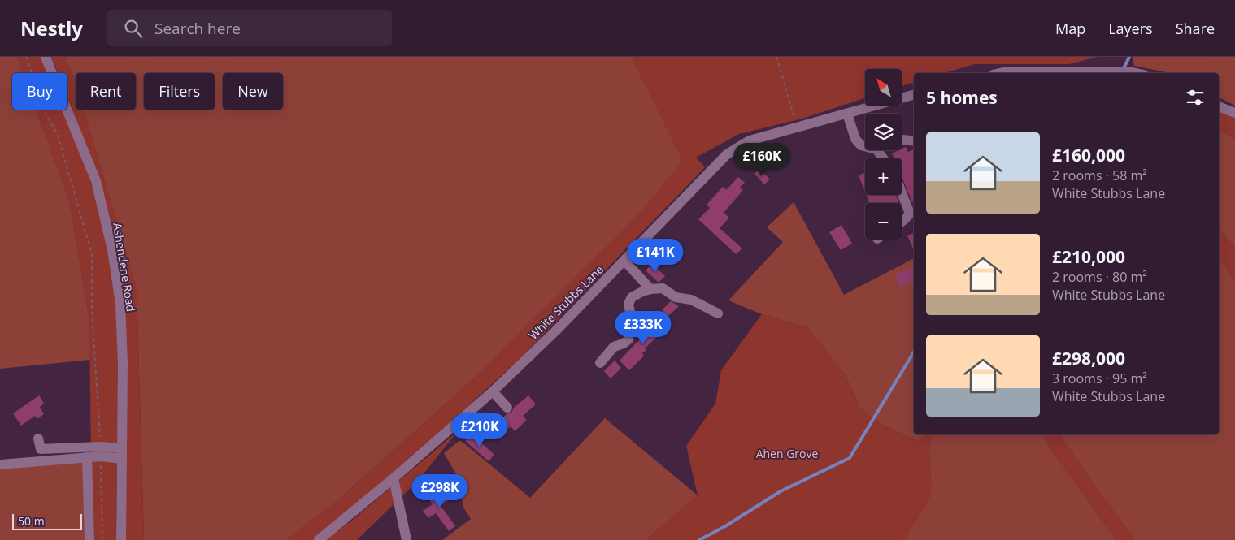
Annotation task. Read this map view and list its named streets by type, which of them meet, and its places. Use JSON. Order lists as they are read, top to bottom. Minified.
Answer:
{"streets":{"street":["Ashendene Road","White Stubbs Lane"]},"parks":["Ahen Grove"],"scale_bar":"50 m","north":"top left","page":{"header":"Nestly","search":"Search here","nav":["Map","Layers","Share"],"map_buttons":["+","−"],"chip":["Buy","Rent","Filters","New"],"heading":"5 homes","list":[{"name":"£160,000","note":"2 rooms · 58 m² · White Stubbs Lane"},{"name":"£210,000","note":"2 rooms · 80 m² · White Stubbs Lane"},{"name":"£298,000","note":"3 rooms · 95 m² · White Stubbs Lane"}],"price":["£160K","£141K","£333K","£210K","£298K"],"scale":"50 m"}}
